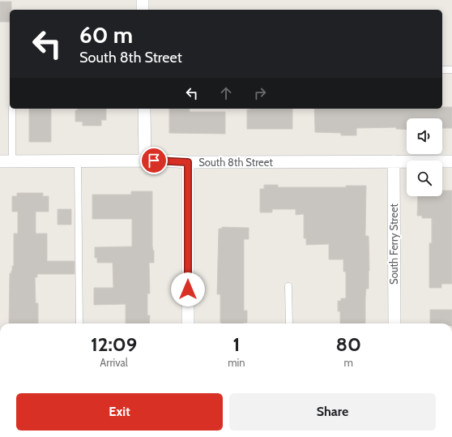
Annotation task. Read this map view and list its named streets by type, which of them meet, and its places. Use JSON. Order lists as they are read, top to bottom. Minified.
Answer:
{"streets":{"street":["South 8th Street","South Ferry Street"]},"crossings":[["South 8th Street","South Ferry Street"]],"page":{"turn":["60 m","South 8th Street"],"eta":["12:09","Arrival","1","min","80","m"],"buttons":["Exit","Share"]}}
